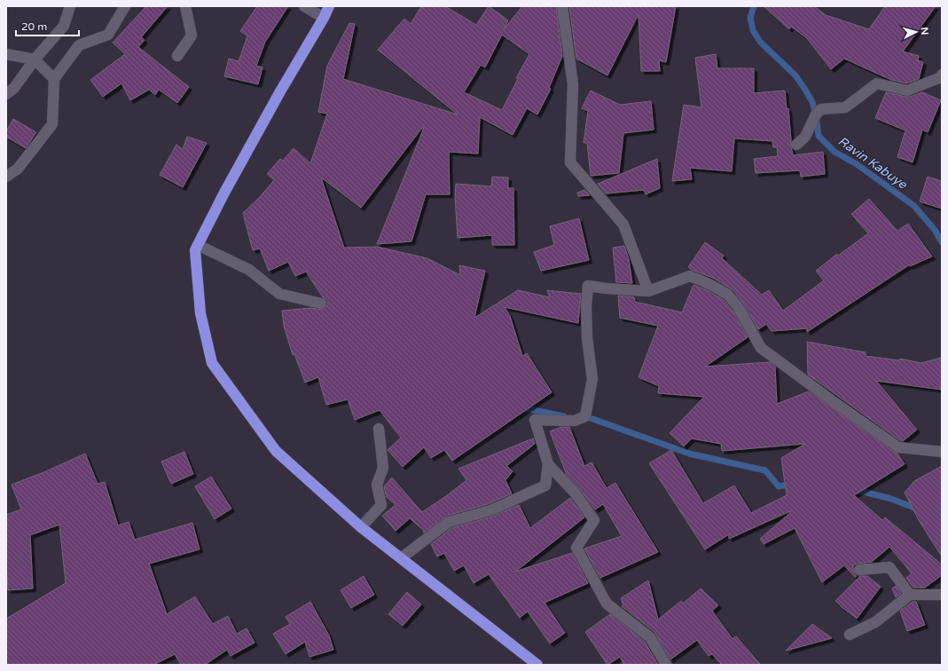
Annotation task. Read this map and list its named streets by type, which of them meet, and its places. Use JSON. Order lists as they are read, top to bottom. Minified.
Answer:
{"water":["Ravin Kabuye"],"scale_bar":"20 m","north":"right"}
